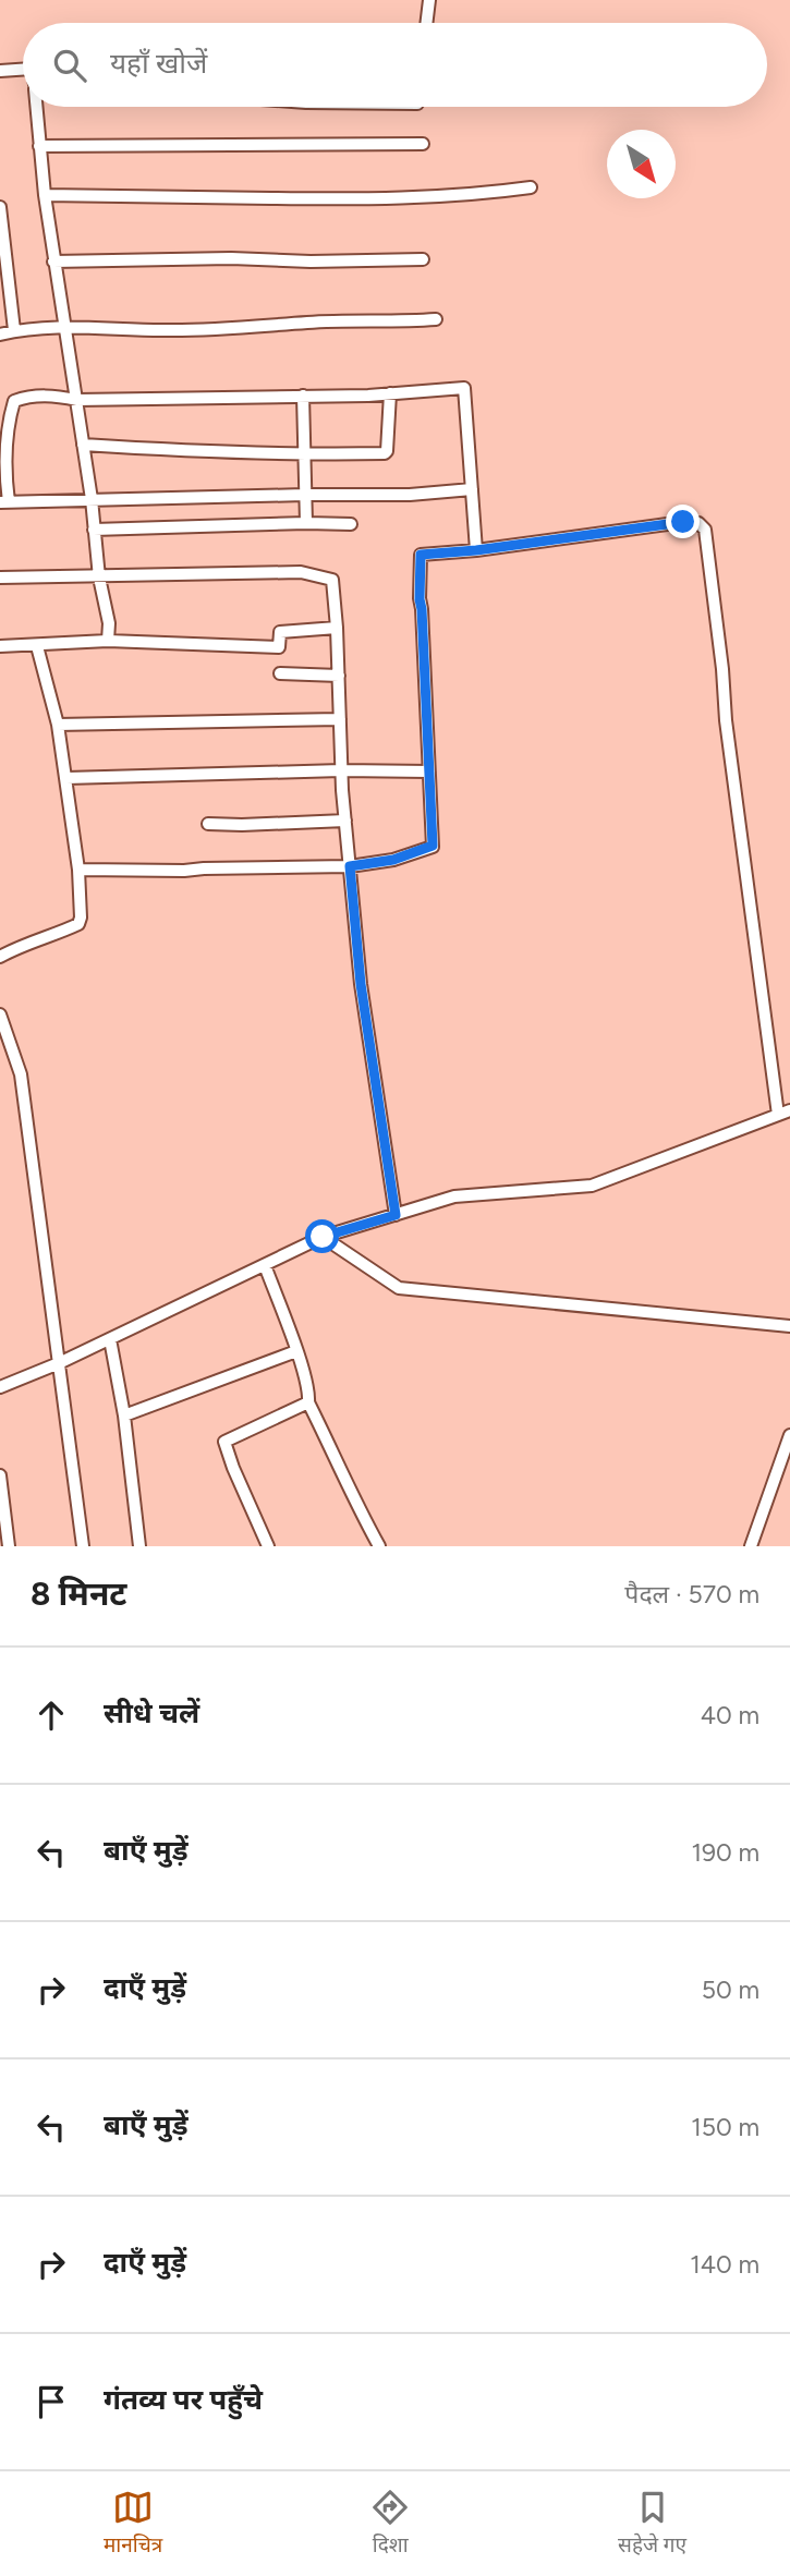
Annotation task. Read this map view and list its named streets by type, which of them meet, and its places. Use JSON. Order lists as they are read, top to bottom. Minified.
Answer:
{"north":"bottom right","page":{"search":"यहाँ खोजें","heading":["8 मिनट","पैदल · 570 m"],"list":[["सीधे चलें","40 m"],["बाएँ मुड़ें","190 m"],["दाएँ मुड़ें","50 m"],["बाएँ मुड़ें","150 m"],["दाएँ मुड़ें","140 m"],"गंतव्य पर पहुँचे"],"nav":["मानचित्र","दिशा","सहेजे गए"]}}
